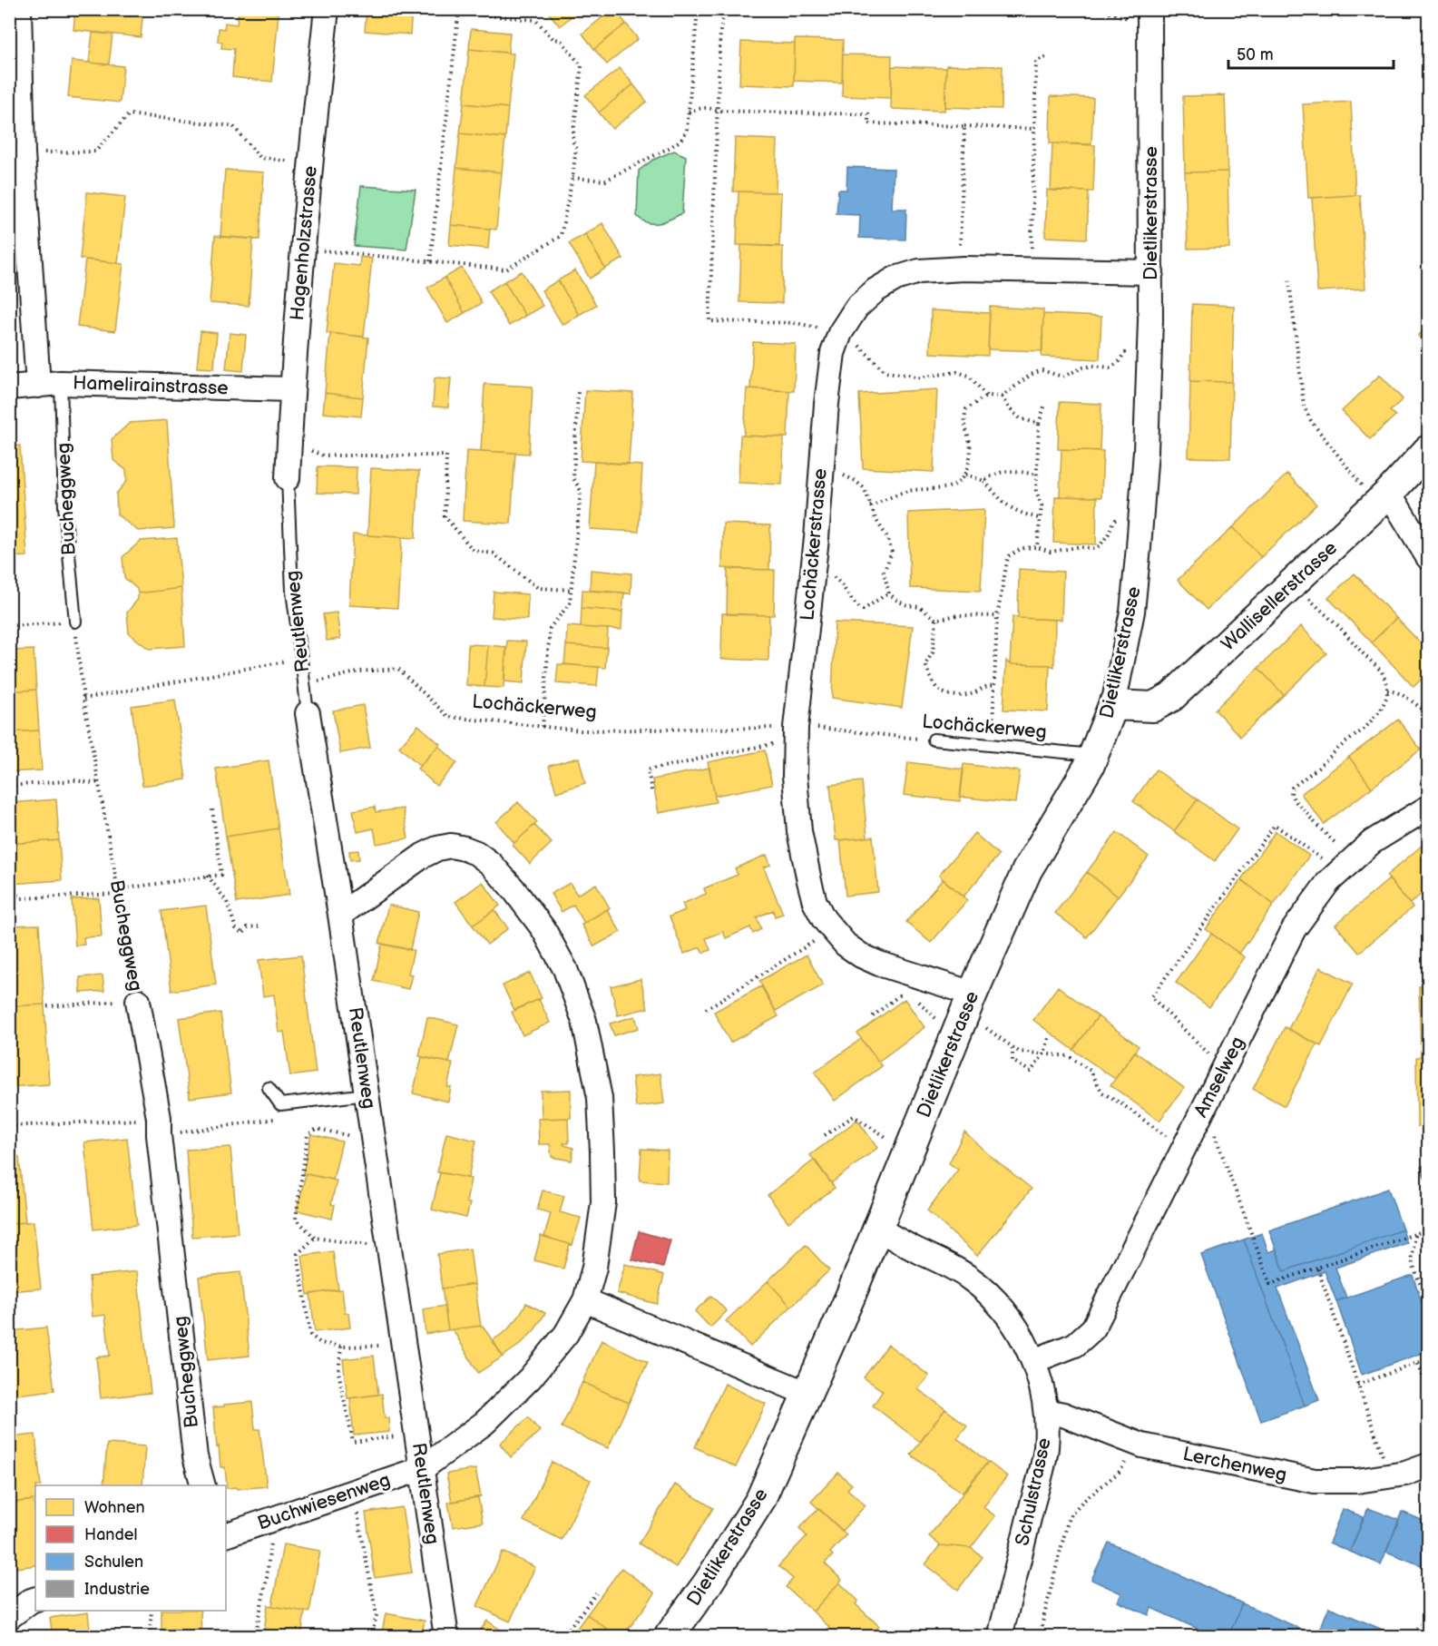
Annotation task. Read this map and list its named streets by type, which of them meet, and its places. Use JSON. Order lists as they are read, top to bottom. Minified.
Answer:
{"streets":{"street":["Dietlikerstrasse","Hagenholzstrasse","Hamelirainstrasse","Bucheggweg","Lochäckerstrasse","Wallisellerstrasse","Reutlenweg","Amselweg","Lerchenweg","Schulstrasse","Buchwiesenweg"],"lane":["Lochäckerweg"]},"crossings":[["Dietlikerstrasse","Lochäckerstrasse"],["Dietlikerstrasse","Wallisellerstrasse"],["Dietlikerstrasse","Lochäckerweg"],["Dietlikerstrasse","Schulstrasse"],["Hagenholzstrasse","Hamelirainstrasse"],["Hagenholzstrasse","Reutlenweg"],["Hamelirainstrasse","Bucheggweg"],["Reutlenweg","Lochäckerweg"],["Reutlenweg","Buchwiesenweg"],["Amselweg","Schulstrasse"],["Lerchenweg","Schulstrasse"]],"legend":["Wohnen","Handel","Schulen","Industrie"],"scale_bar":"50 m"}
